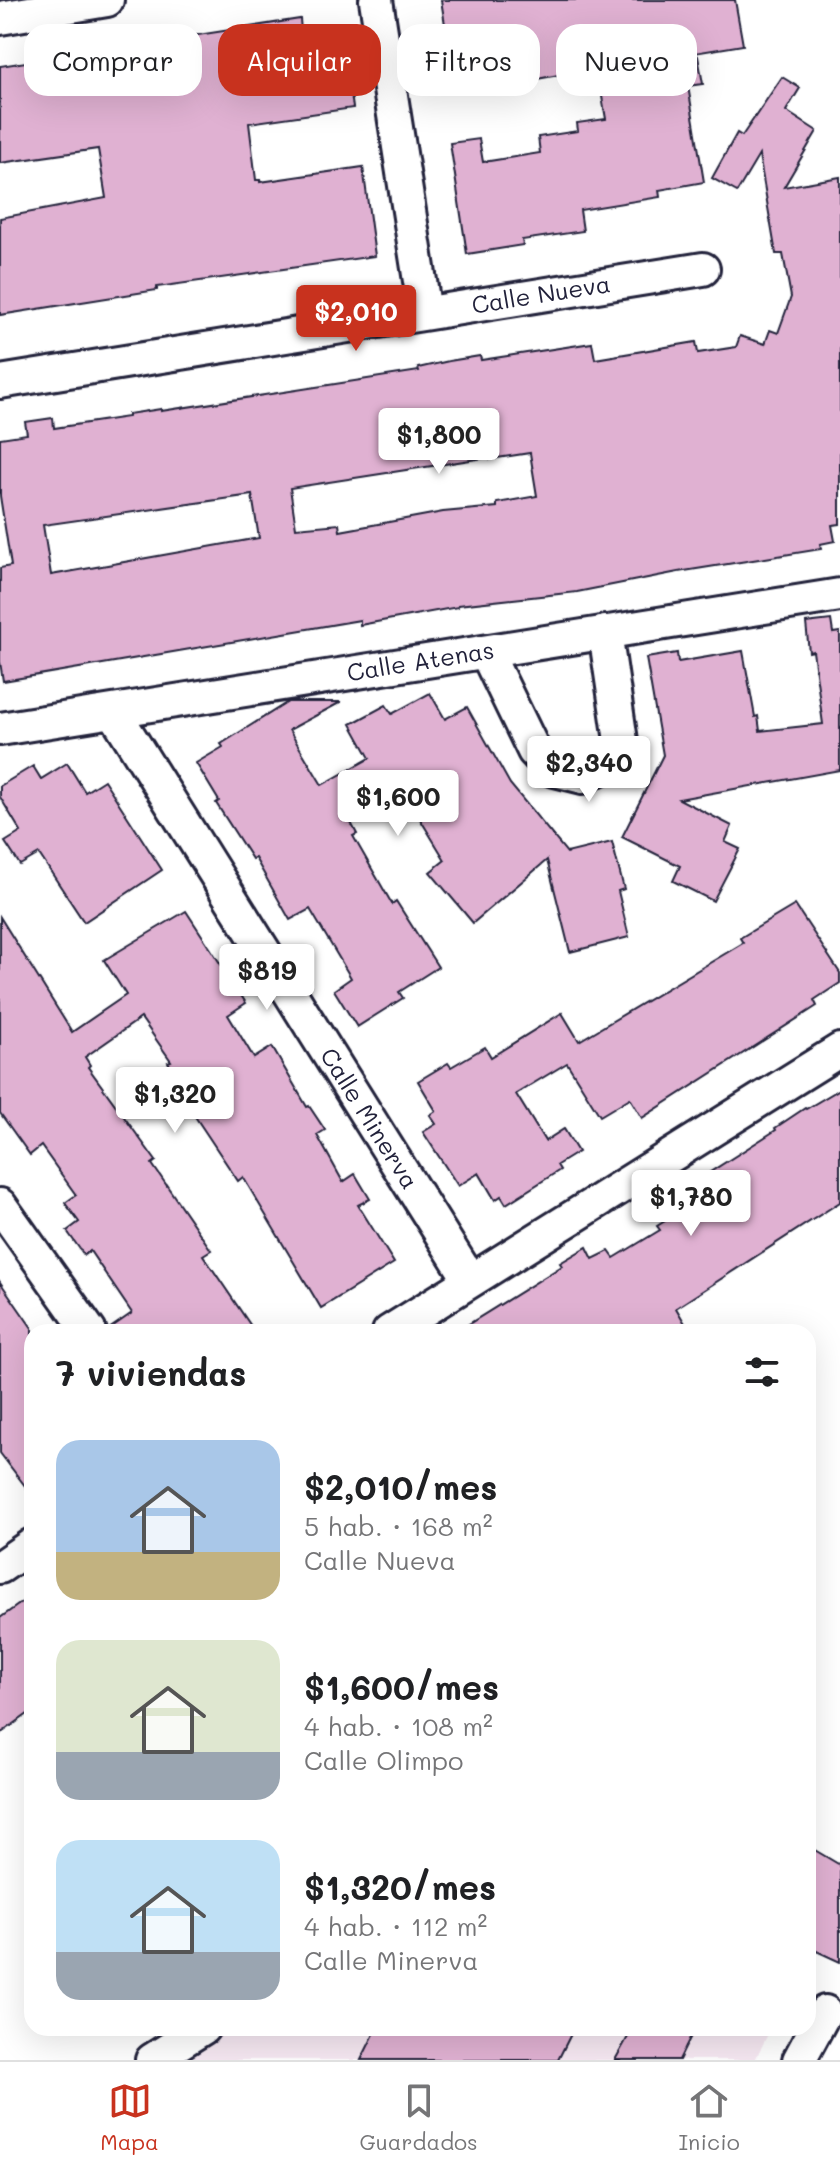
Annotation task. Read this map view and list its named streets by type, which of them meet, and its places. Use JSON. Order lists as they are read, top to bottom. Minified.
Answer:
{"streets":{"street":["Calle Nueva","Calle Atenas","Calle Minerva"]},"crossings":[["Calle Atenas","Calle Minerva"]],"page":{"chip":["Comprar","Alquilar","Filtros","Nuevo"],"price":["$2,010","$1,800","$2,340","$1,600","$819","$1,320","$1,780"],"heading":"7 viviendas","list":[{"name":"$2,010/mes","note":"5 hab. · 168 m² · Calle Nueva"},{"name":"$1,600/mes","note":"4 hab. · 108 m² · Calle Olimpo"},{"name":"$1,320/mes","note":"4 hab. · 112 m² · Calle Minerva"}],"tabs":["Mapa","Guardados","Inicio"]}}
